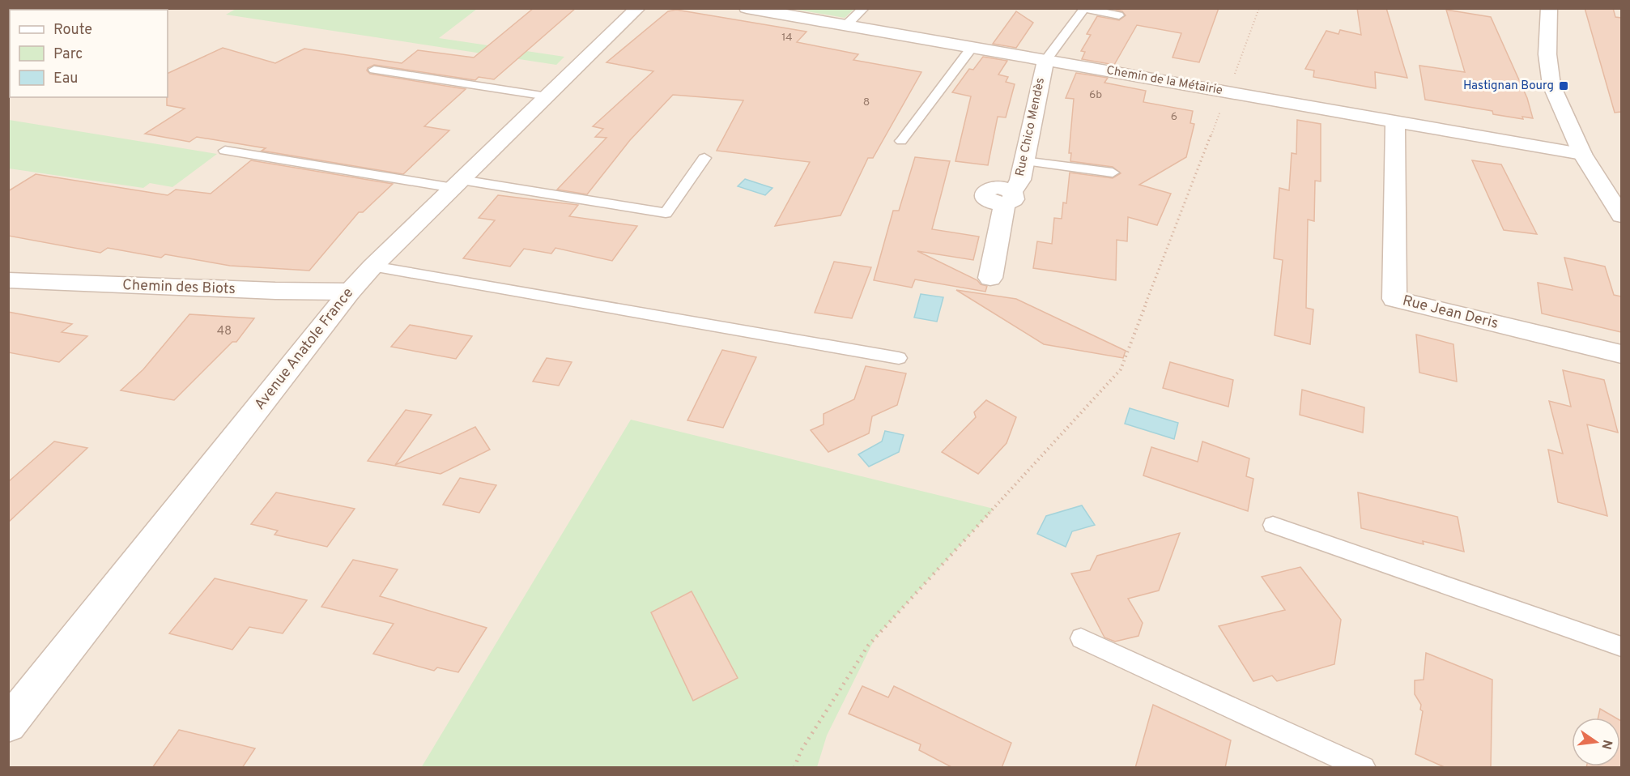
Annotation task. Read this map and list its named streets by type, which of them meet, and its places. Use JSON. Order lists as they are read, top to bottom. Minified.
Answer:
{"streets":{"street":["Chemin de la Métairie","Rue Chico Mendès","Chemin des Biots","Rue Jean Deris","Avenue Anatole France"]},"crossings":[["Chemin de la Métairie","Rue Chico Mendès"],["Chemin de la Métairie","Rue Jean Deris"],["Chemin des Biots","Avenue Anatole France"]],"places":{"transit":["Hastignan Bourg"]},"house_numbers":["14","6b","8","6","48"],"legend":["Route","Parc","Eau"],"north":"right"}
